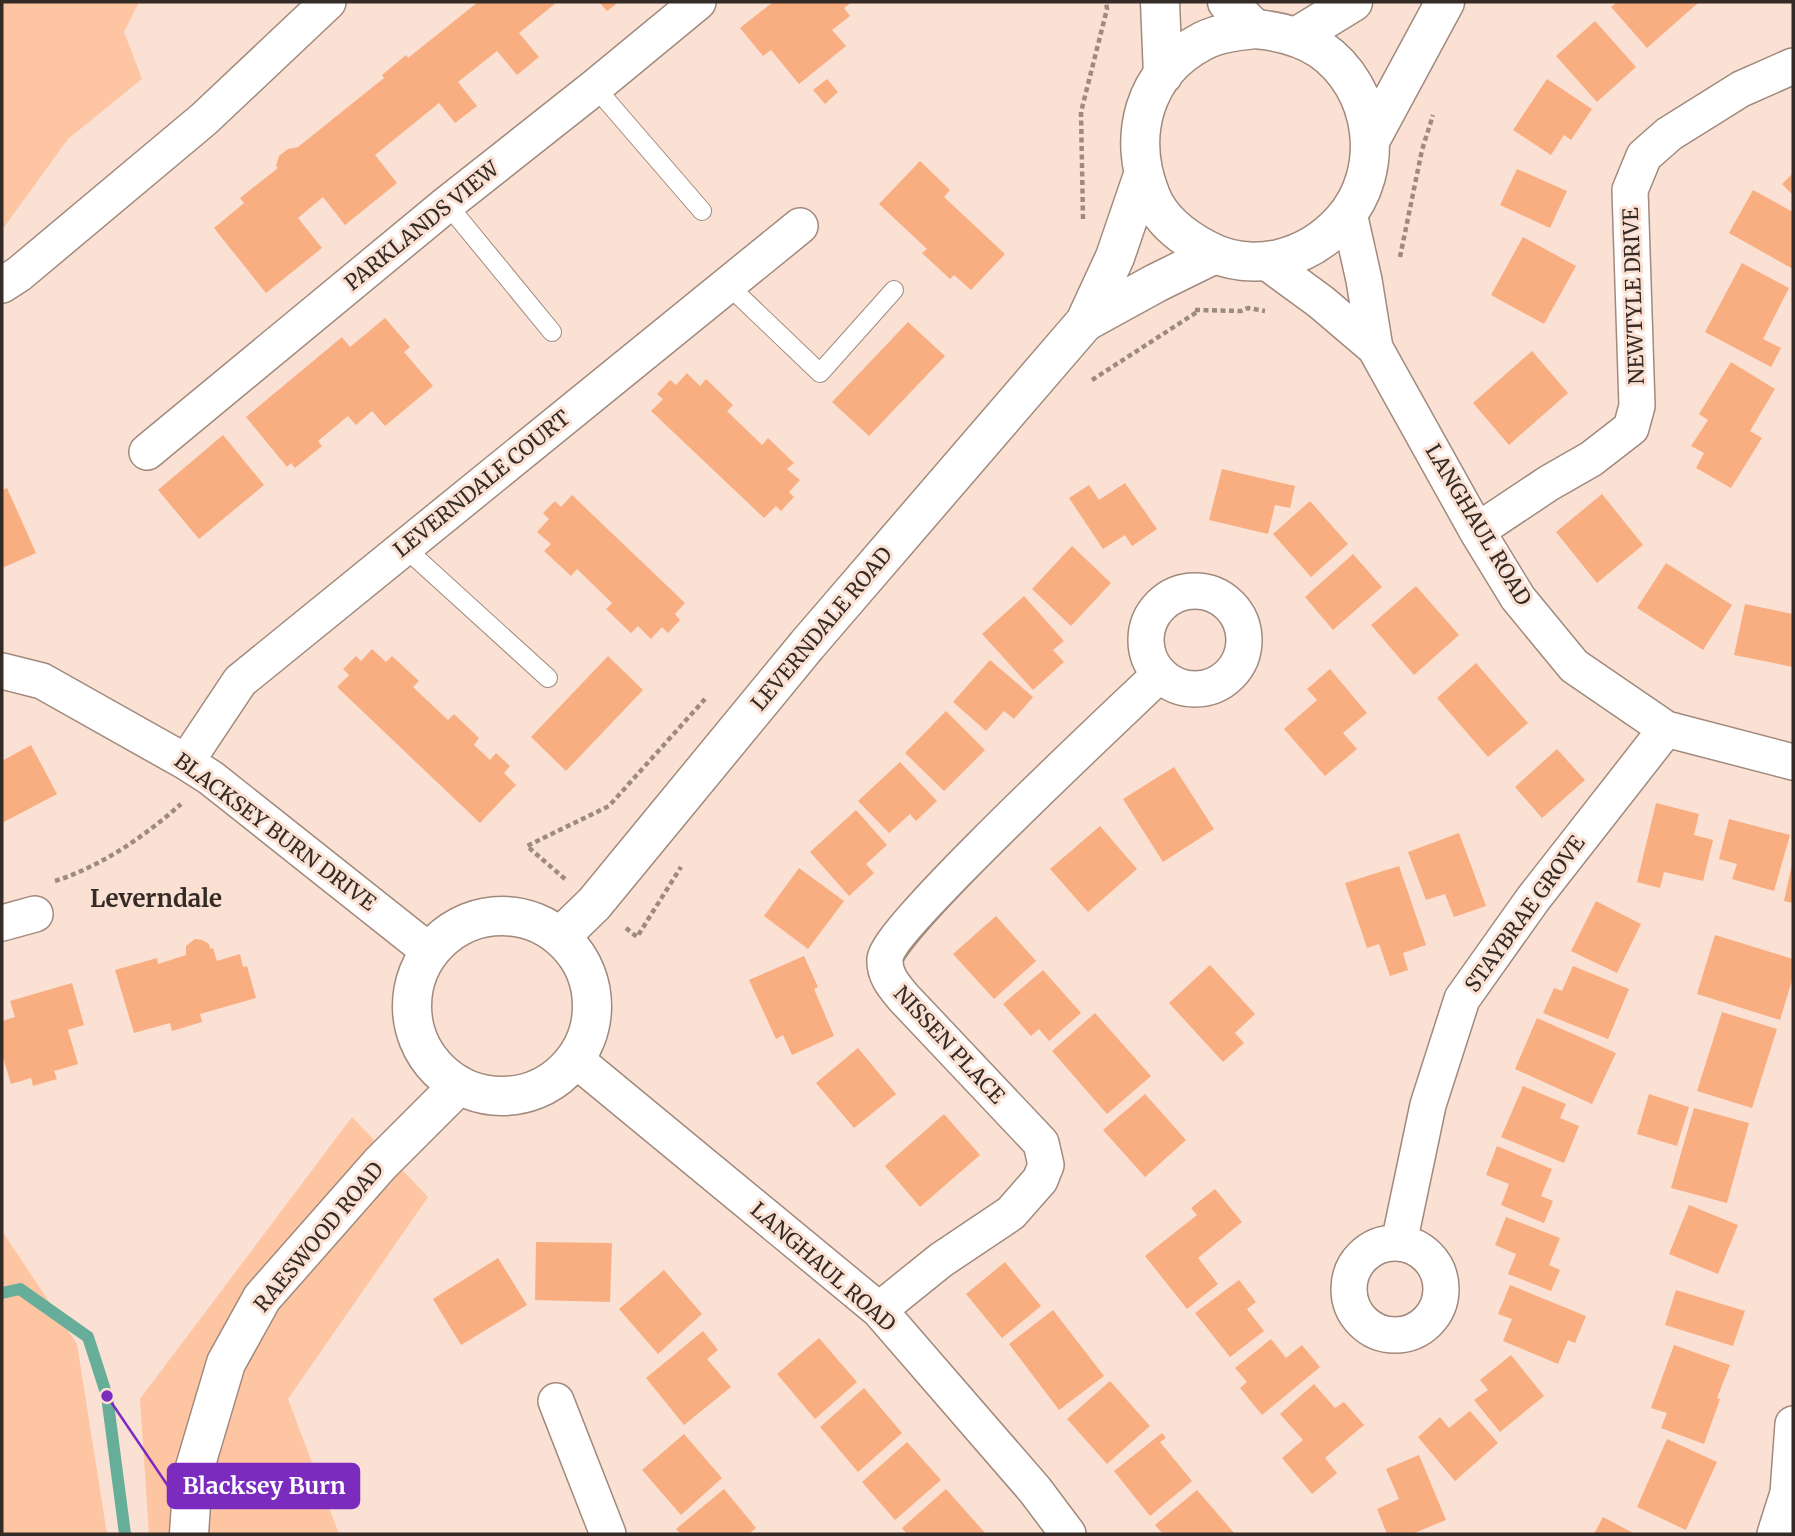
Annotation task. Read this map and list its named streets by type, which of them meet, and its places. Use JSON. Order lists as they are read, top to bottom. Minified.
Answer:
{"streets":{"street":["PARKLANDS VIEW","NEWTYLE DRIVE","LEVERNDALE COURT","LANGHAUL ROAD","LEVERNDALE ROAD","BLACKSEY BURN DRIVE","STAYBRAE GROVE","NISSEN PLACE","RAESWOOD ROAD"]},"crossings":[["NEWTYLE DRIVE","LANGHAUL ROAD"],["LEVERNDALE COURT","BLACKSEY BURN DRIVE"],["LANGHAUL ROAD","LEVERNDALE ROAD"],["LANGHAUL ROAD","BLACKSEY BURN DRIVE"],["LANGHAUL ROAD","STAYBRAE GROVE"],["LANGHAUL ROAD","NISSEN PLACE"],["LANGHAUL ROAD","RAESWOOD ROAD"],["LEVERNDALE ROAD","BLACKSEY BURN DRIVE"],["LEVERNDALE ROAD","RAESWOOD ROAD"],["BLACKSEY BURN DRIVE","RAESWOOD ROAD"]],"districts":["Leverndale"],"places":["Blacksey Burn"]}
